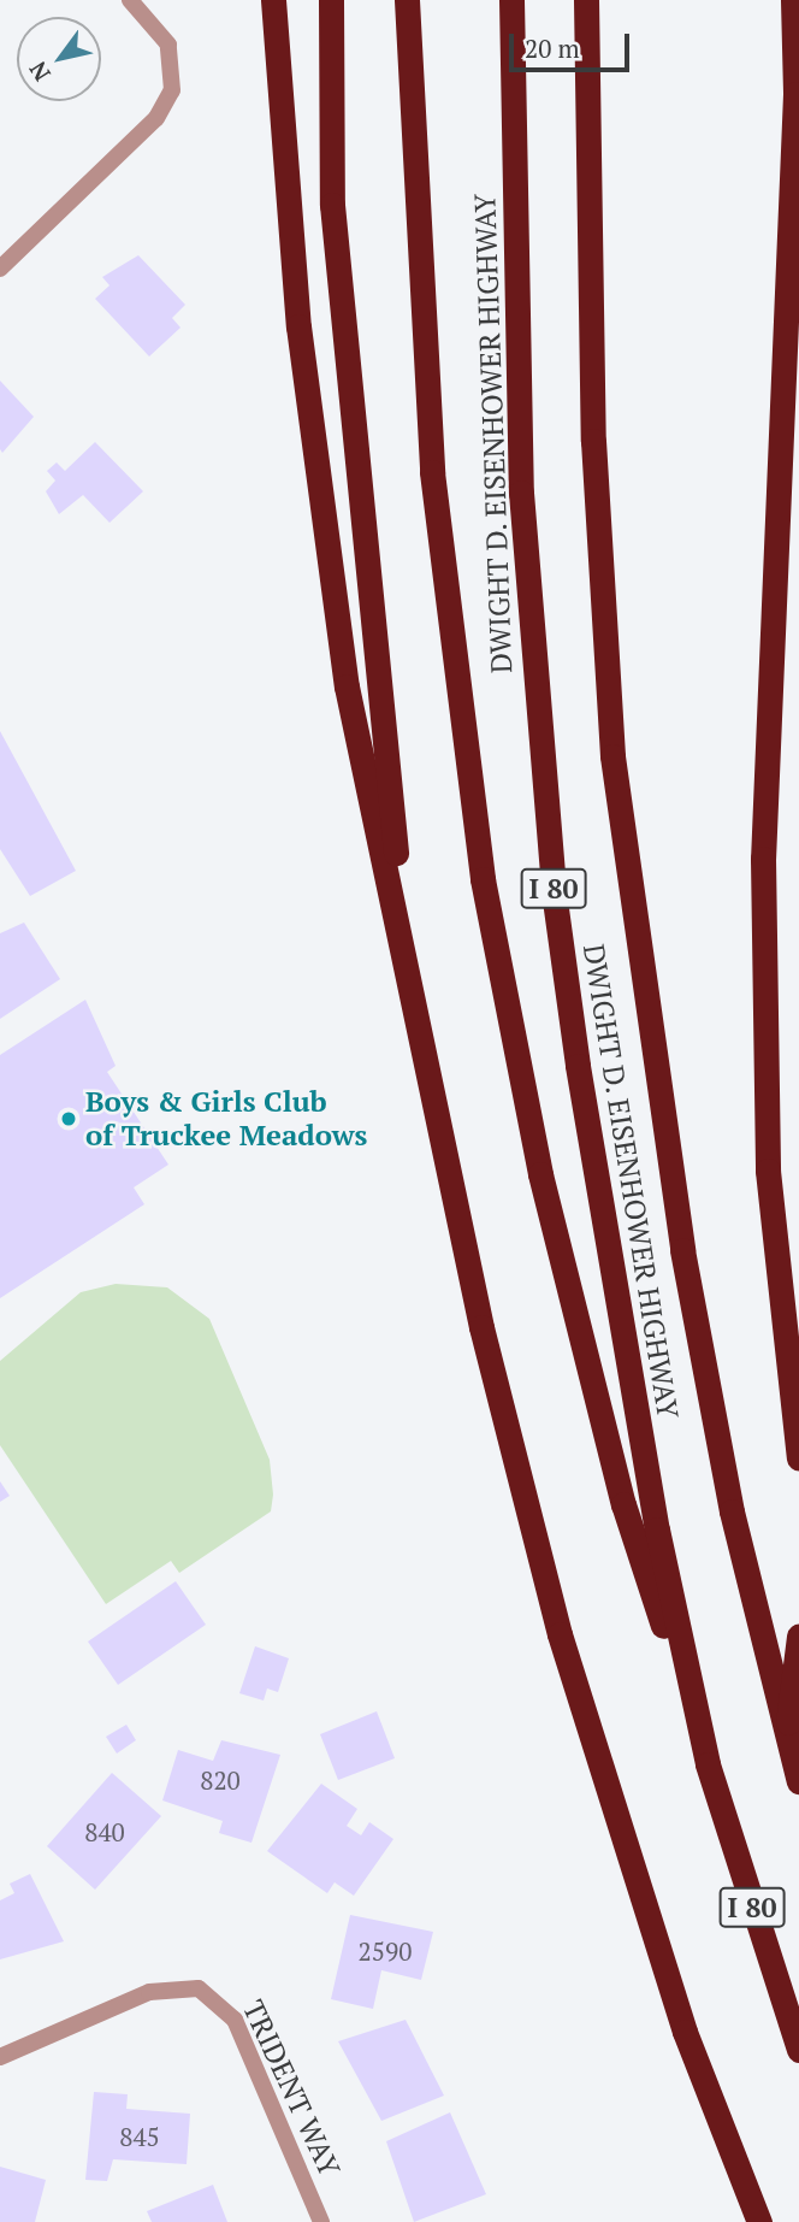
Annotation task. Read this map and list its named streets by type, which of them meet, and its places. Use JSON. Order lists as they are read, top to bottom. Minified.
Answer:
{"streets":{"highway":["DWIGHT D. EISENHOWER HIGHWAY","I 80"],"street":["TRIDENT WAY"]},"places":["Boys & Girls Club of Truckee Meadows"],"house_numbers":["820","840","2590","845"],"scale_bar":"20 m","north":"bottom left"}
